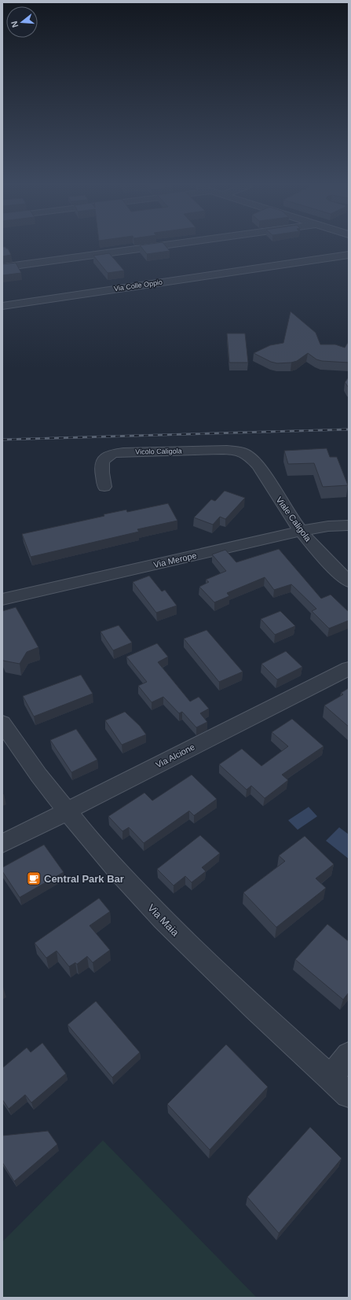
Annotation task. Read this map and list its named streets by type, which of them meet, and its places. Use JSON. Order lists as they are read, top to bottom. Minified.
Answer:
{"streets":{"street":["Via Colle Oppio","Vicolo Caligola","Viale Caligola","Via Merope","Via Alcione","Via Maia"]},"crossings":[["Vicolo Caligola","Viale Caligola"],["Viale Caligola","Via Merope"],["Via Alcione","Via Maia"]],"places":{"cafe":["Central Park Bar"]},"north":"left"}
